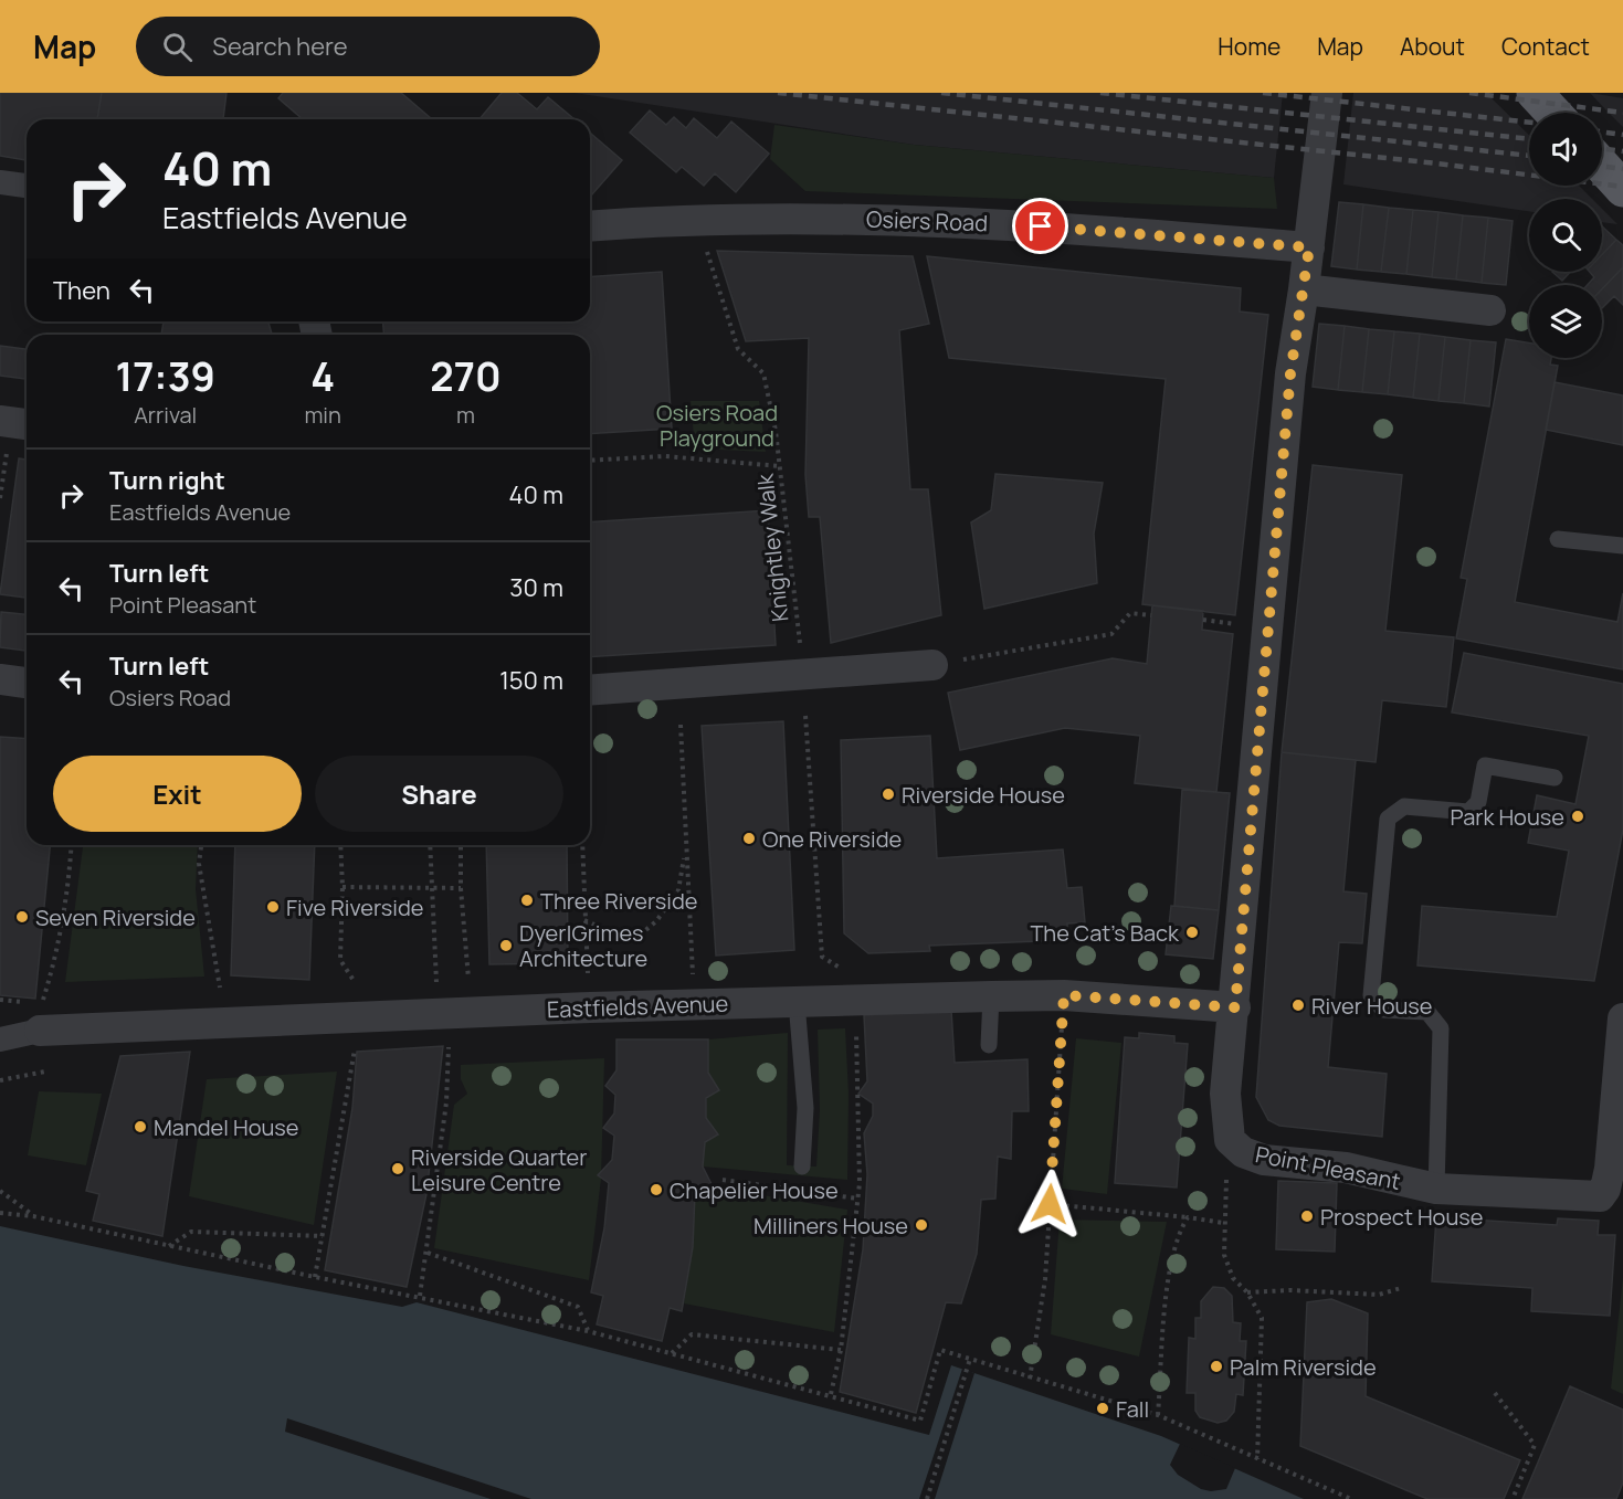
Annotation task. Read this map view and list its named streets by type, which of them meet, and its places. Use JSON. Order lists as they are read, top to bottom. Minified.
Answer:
{"streets":{"street":["Osiers Road","Eastfields Avenue","Point Pleasant"],"path":["Knightley Walk"]},"crossings":[["Osiers Road","Knightley Walk"],["Osiers Road","Point Pleasant"],["Eastfields Avenue","Point Pleasant"]],"parks":["Osiers Road Playground"],"places":["Riverside House","Park House","One Riverside","Three Riverside","Five Riverside","Seven Riverside","The Cat's Back","Dyer|Grimes Architecture","River House","Mandel House","Riverside Quarter Leisure Centre","Chapelier House","Prospect House","Milliners House","Palm Riverside","Fall"],"page":{"header":"Map","search":"Search here","nav":["Home","Map","About","Contact"],"turn":["40 m","Eastfields Avenue"],"then":"Then","eta":["17:39","Arrival","4","min","270","m"],"list":[{"name":"Turn right","note":"Eastfields Avenue","value":"40 m"},{"name":"Turn left","note":"Point Pleasant","value":"30 m"},{"name":"Turn left","note":"Osiers Road","value":"150 m"}],"buttons":["Exit","Share"]}}
